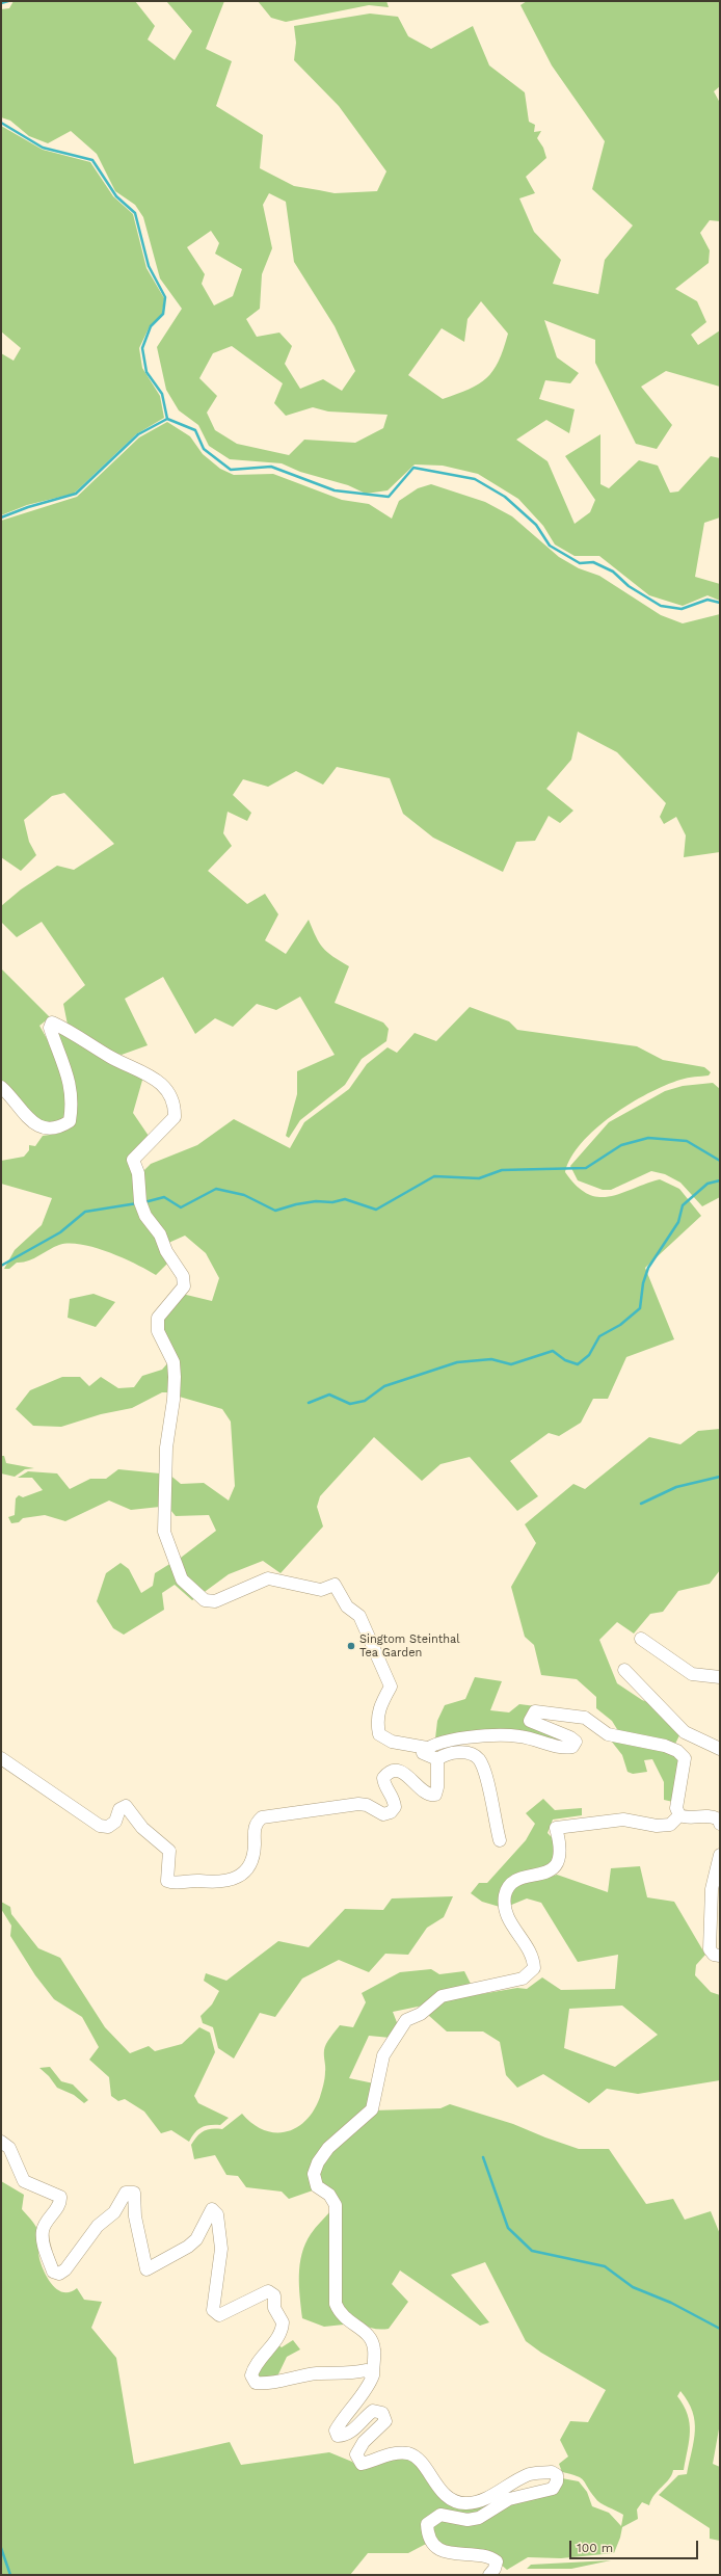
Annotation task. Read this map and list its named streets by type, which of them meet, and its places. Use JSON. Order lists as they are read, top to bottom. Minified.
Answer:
{"places":["Singtom Steinthal Tea Garden"],"scale_bar":"100 m"}
